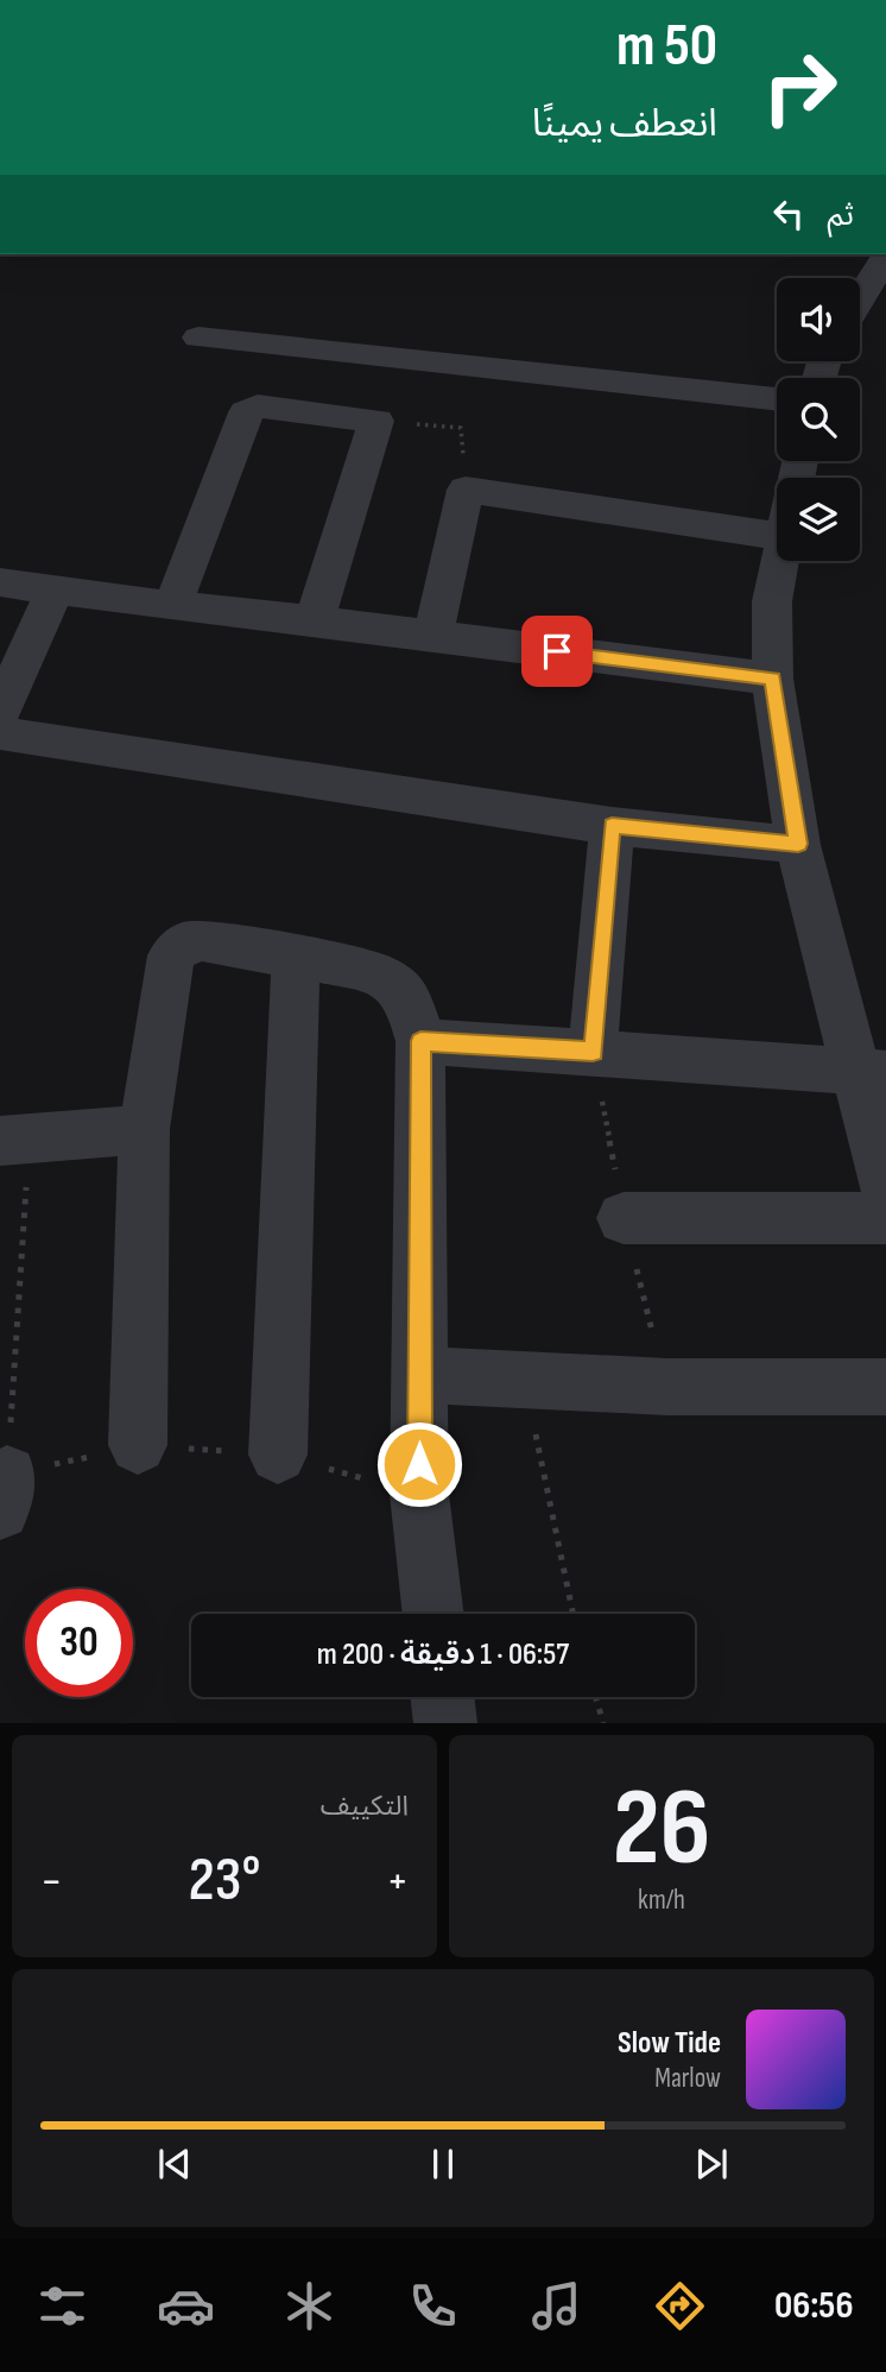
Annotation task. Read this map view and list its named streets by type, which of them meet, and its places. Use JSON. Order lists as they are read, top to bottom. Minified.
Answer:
{"page":{"turn":["50 m","انعطف يمينًا"],"then":"ثم","limit":"30","trip":"06:57 · 1 دقيقة · 200 m","tile":[["26","km/h"],"التكييف"],"heat":["−","23°","+"],"song":["Slow Tide","Marlow"],"tabs":"06:56"}}
